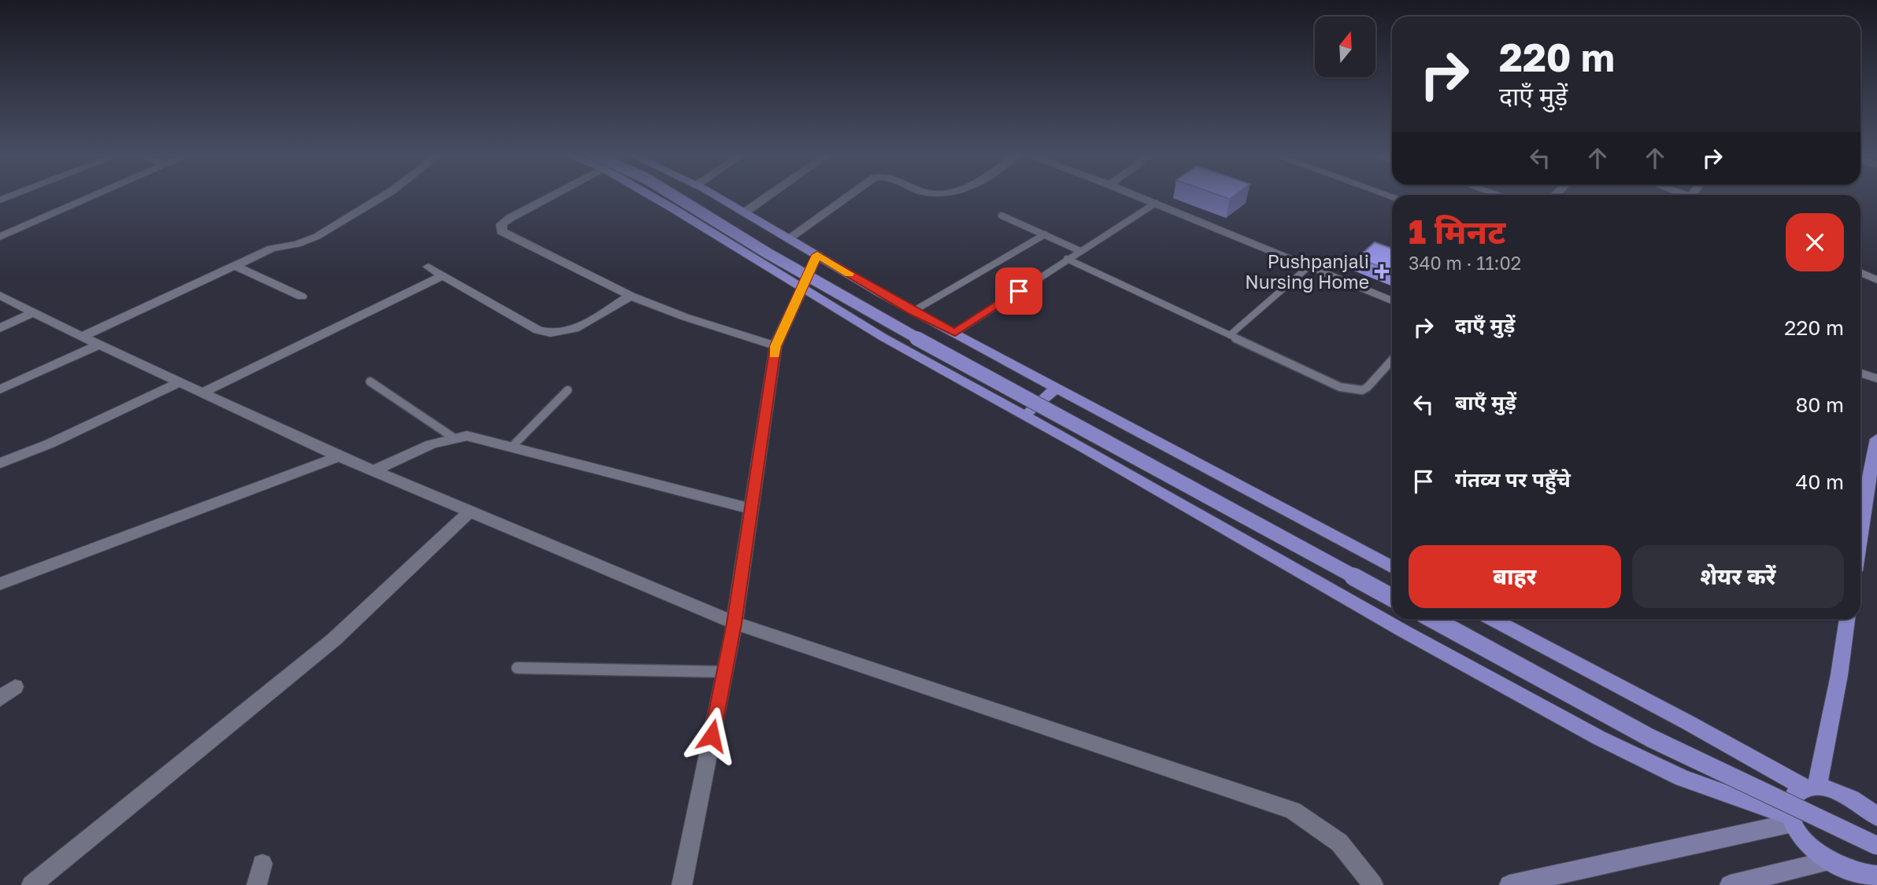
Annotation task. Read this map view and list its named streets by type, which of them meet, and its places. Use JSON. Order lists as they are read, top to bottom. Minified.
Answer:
{"places":{"health":["Pushpanjali Nursing Home"]},"north":"top","page":{"turn":["220 m","दाएँ मुड़ें"],"heading":["1 मिनट","340 m · 11:02"],"list":[{"name":"दाएँ मुड़ें","value":"220 m"},{"name":"बाएँ मुड़ें","value":"80 m"},{"name":"गंतव्य पर पहुँचे","value":"40 m"}],"buttons":["बाहर","शेयर करें"]}}
